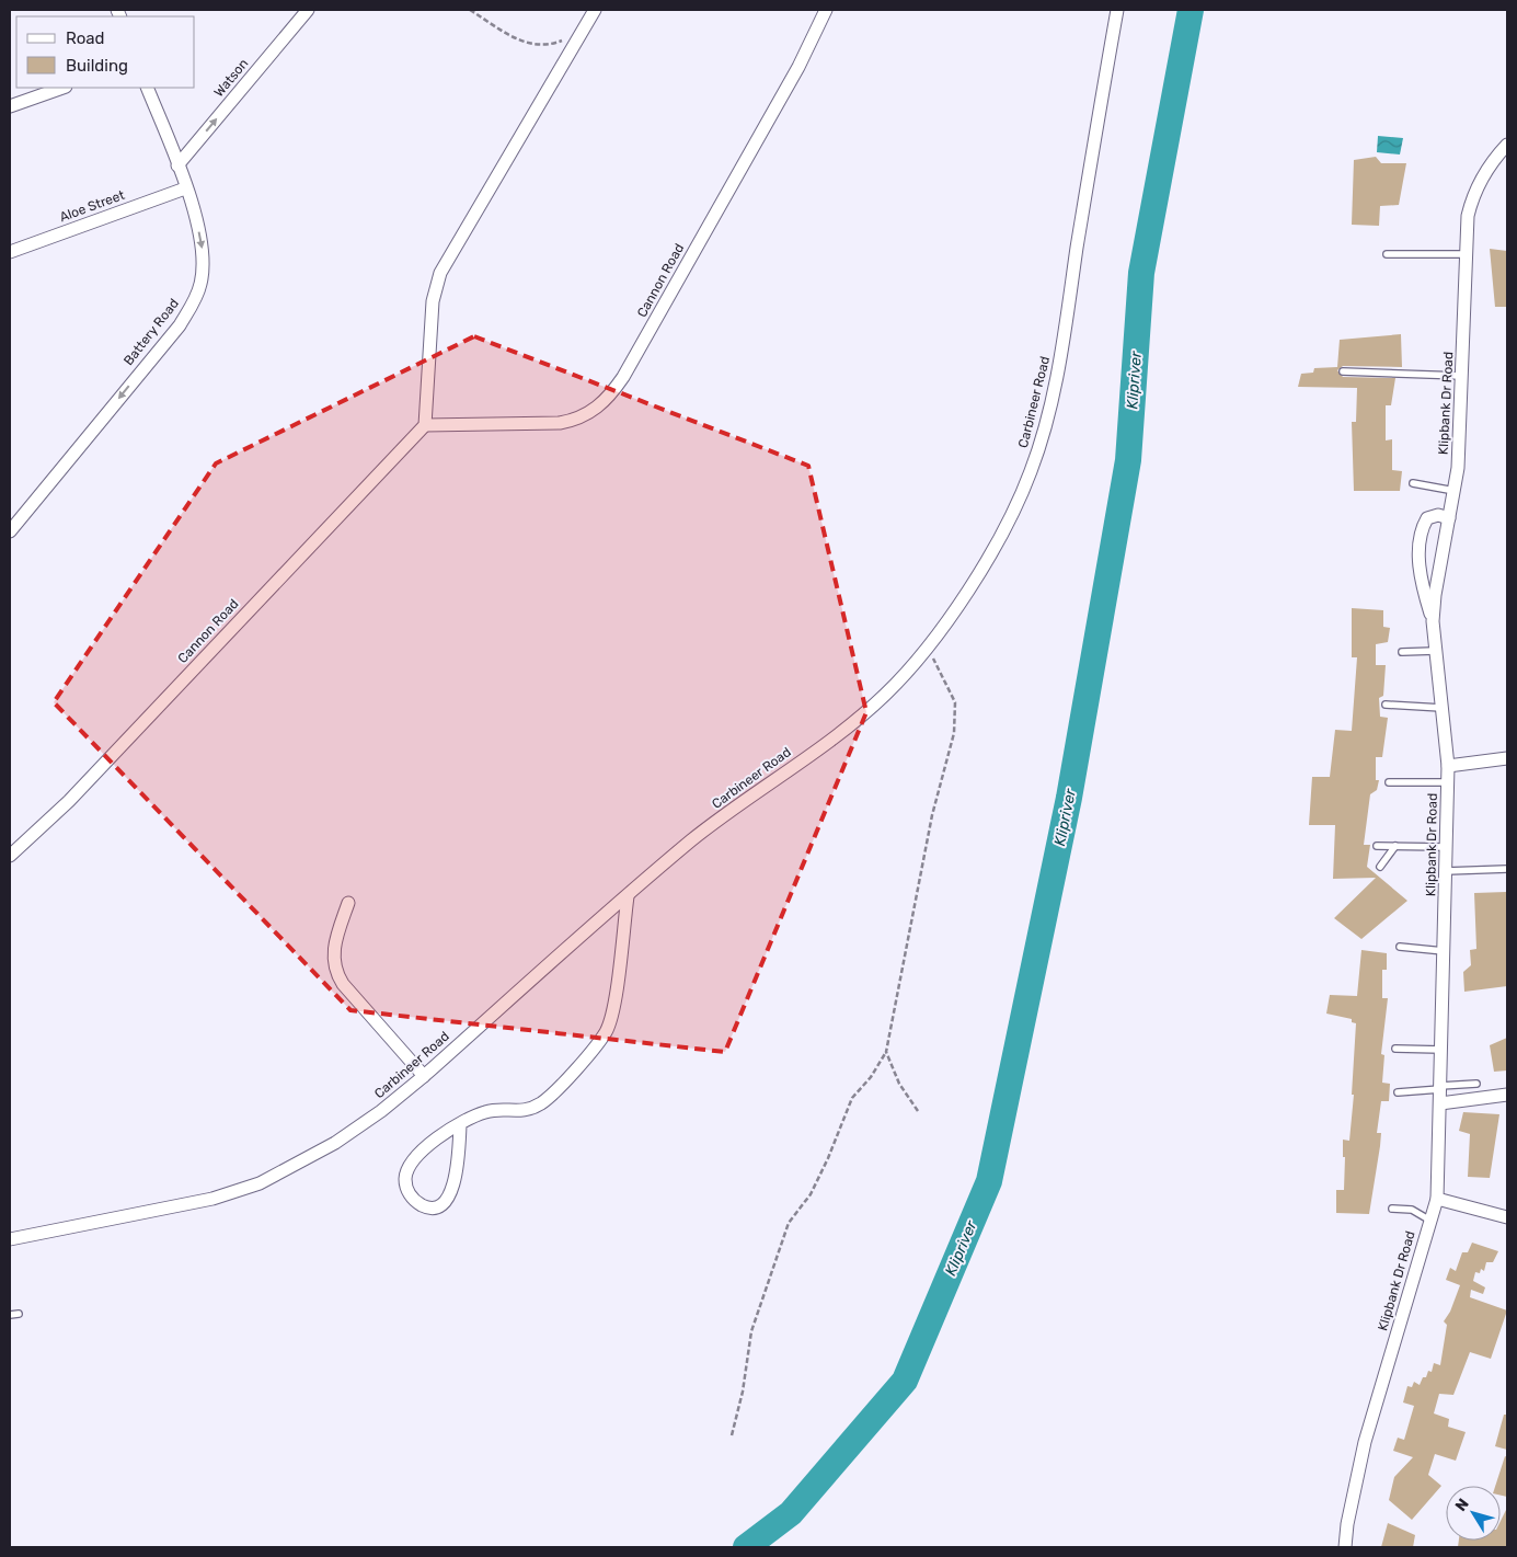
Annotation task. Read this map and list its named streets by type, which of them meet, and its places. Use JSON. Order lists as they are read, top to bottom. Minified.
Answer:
{"streets":{"street":["Watson","Aloe Street","Cannon Road","Battery Road","Carbineer Road","Klipbank Dr Road"]},"crossings":[["Watson","Battery Road"],["Aloe Street","Battery Road"]],"one_way":["Watson","Battery Road"],"water":["Klipriver"],"legend":["Road","Building"],"north":"top left"}
